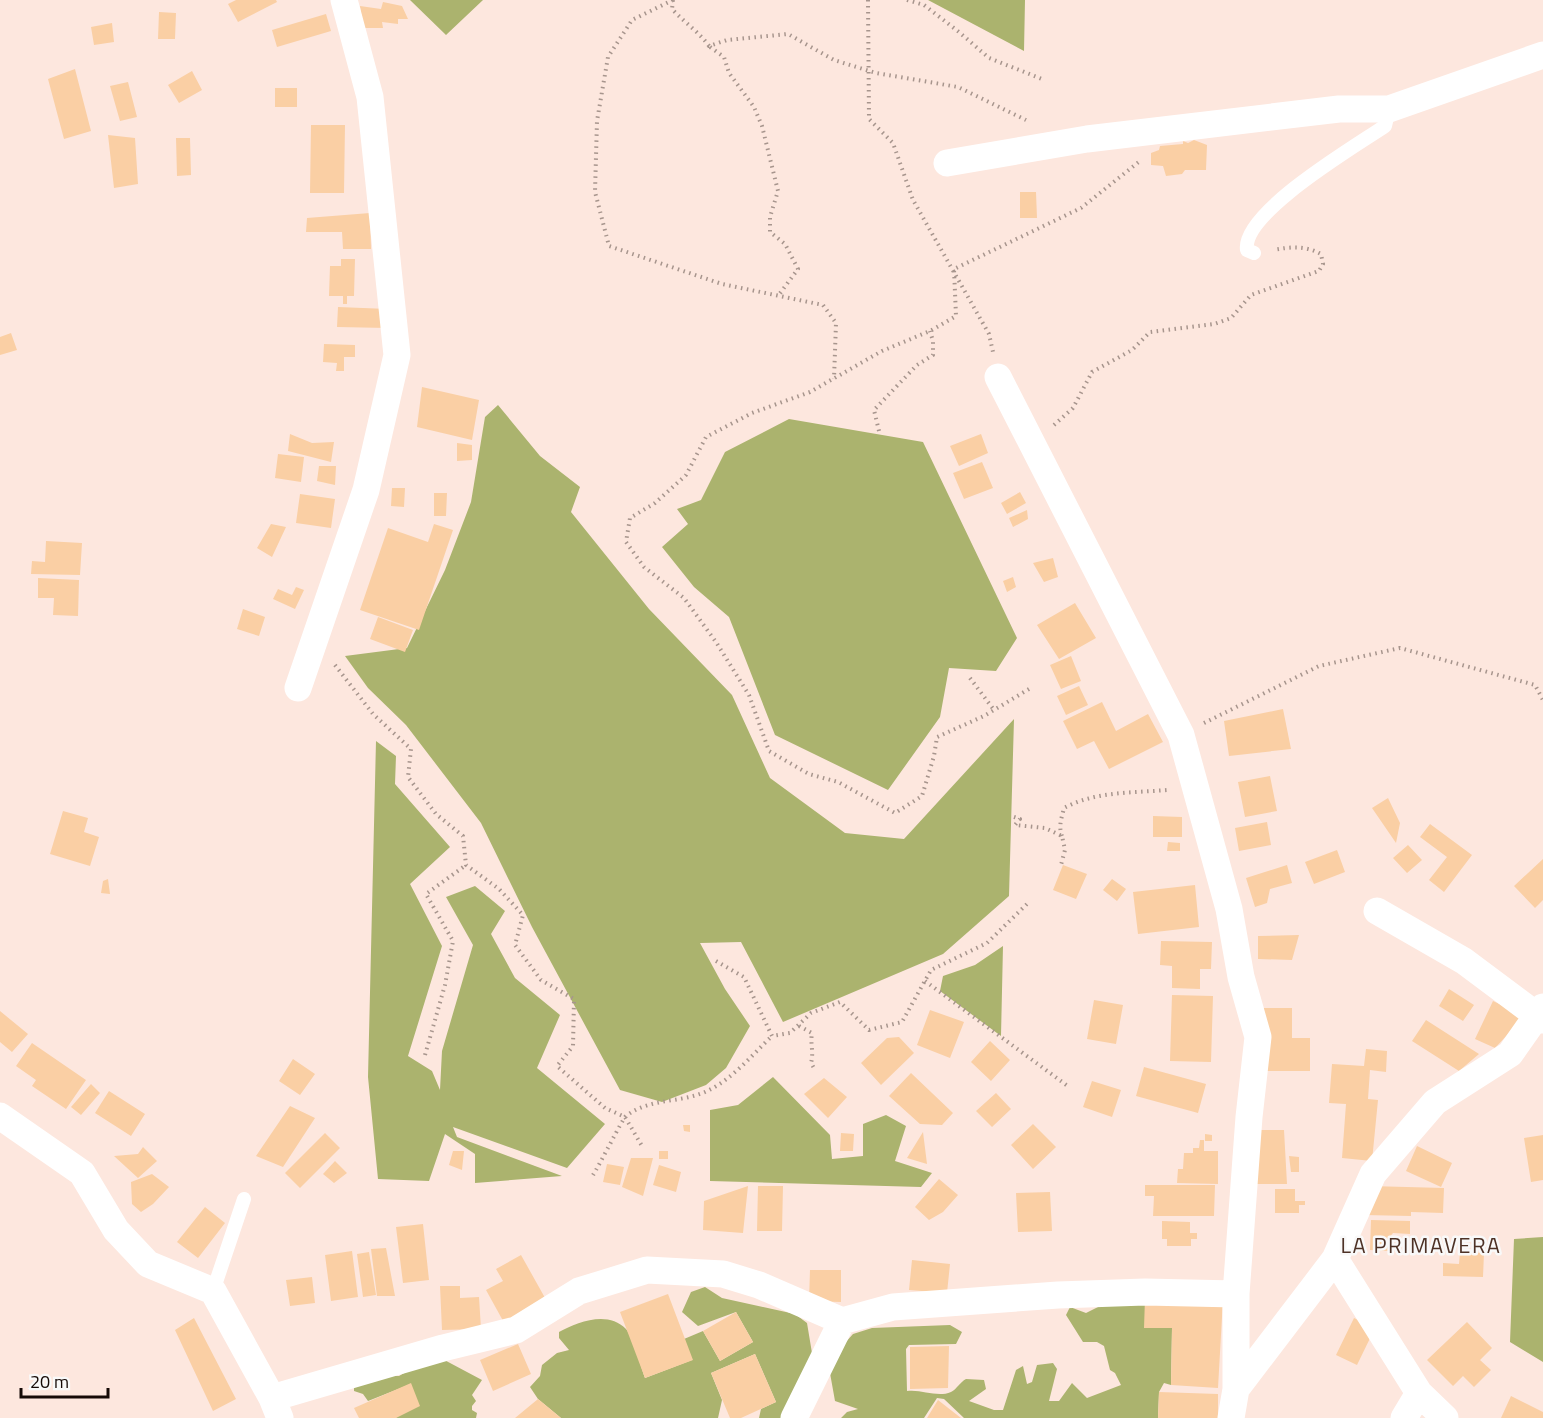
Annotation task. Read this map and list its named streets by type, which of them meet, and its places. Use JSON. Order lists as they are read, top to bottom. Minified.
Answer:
{"districts":["LA PRIMAVERA"],"scale_bar":"20 m"}
